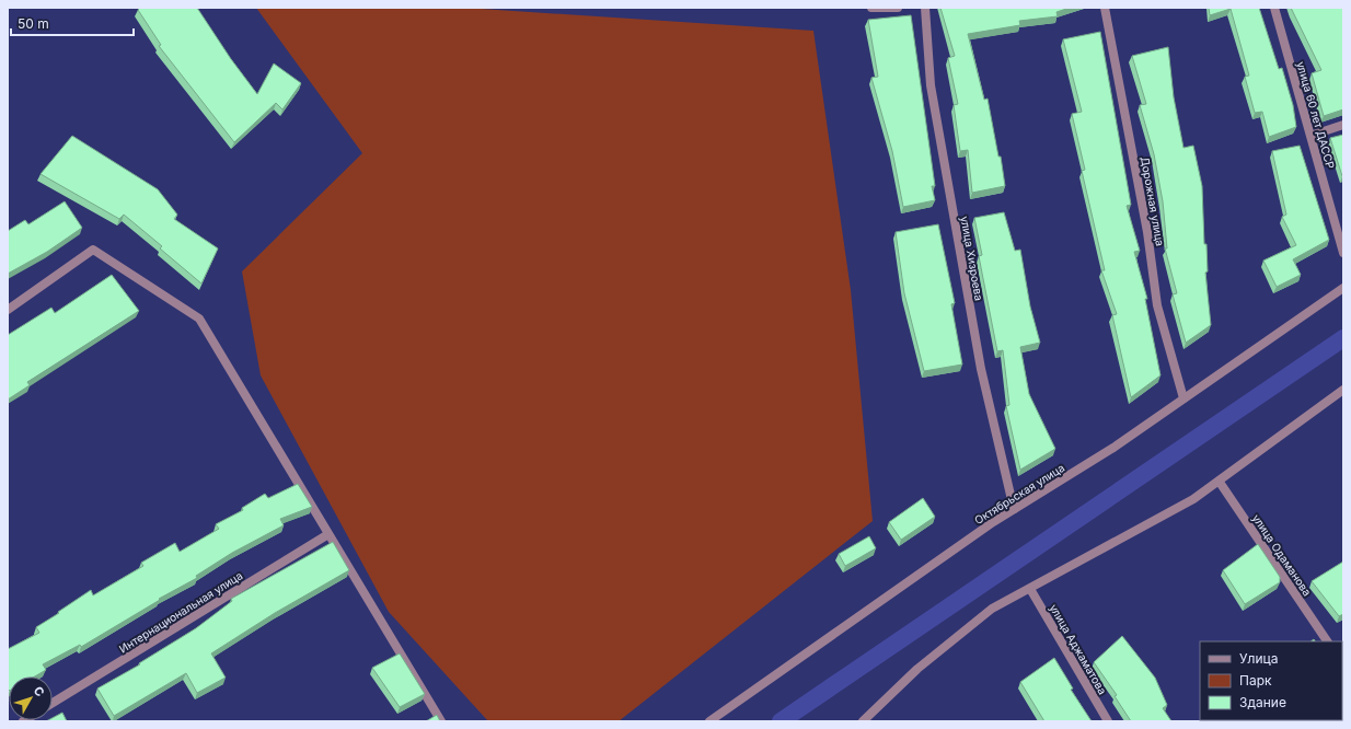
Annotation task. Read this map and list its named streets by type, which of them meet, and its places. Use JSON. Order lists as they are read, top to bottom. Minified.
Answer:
{"streets":{"street":["улица 60 лет ДАССР","Дорожная улица","улица Хизроева","Октябрьская улица","улица Одаманова","Интернациональная улица","улица Аджаматова"]},"crossings":[["Дорожная улица","Октябрьская улица"],["улица Хизроева","Октябрьская улица"]],"legend":["Улица","Парк","Здание"],"scale_bar":"50 m","north":"top right"}
